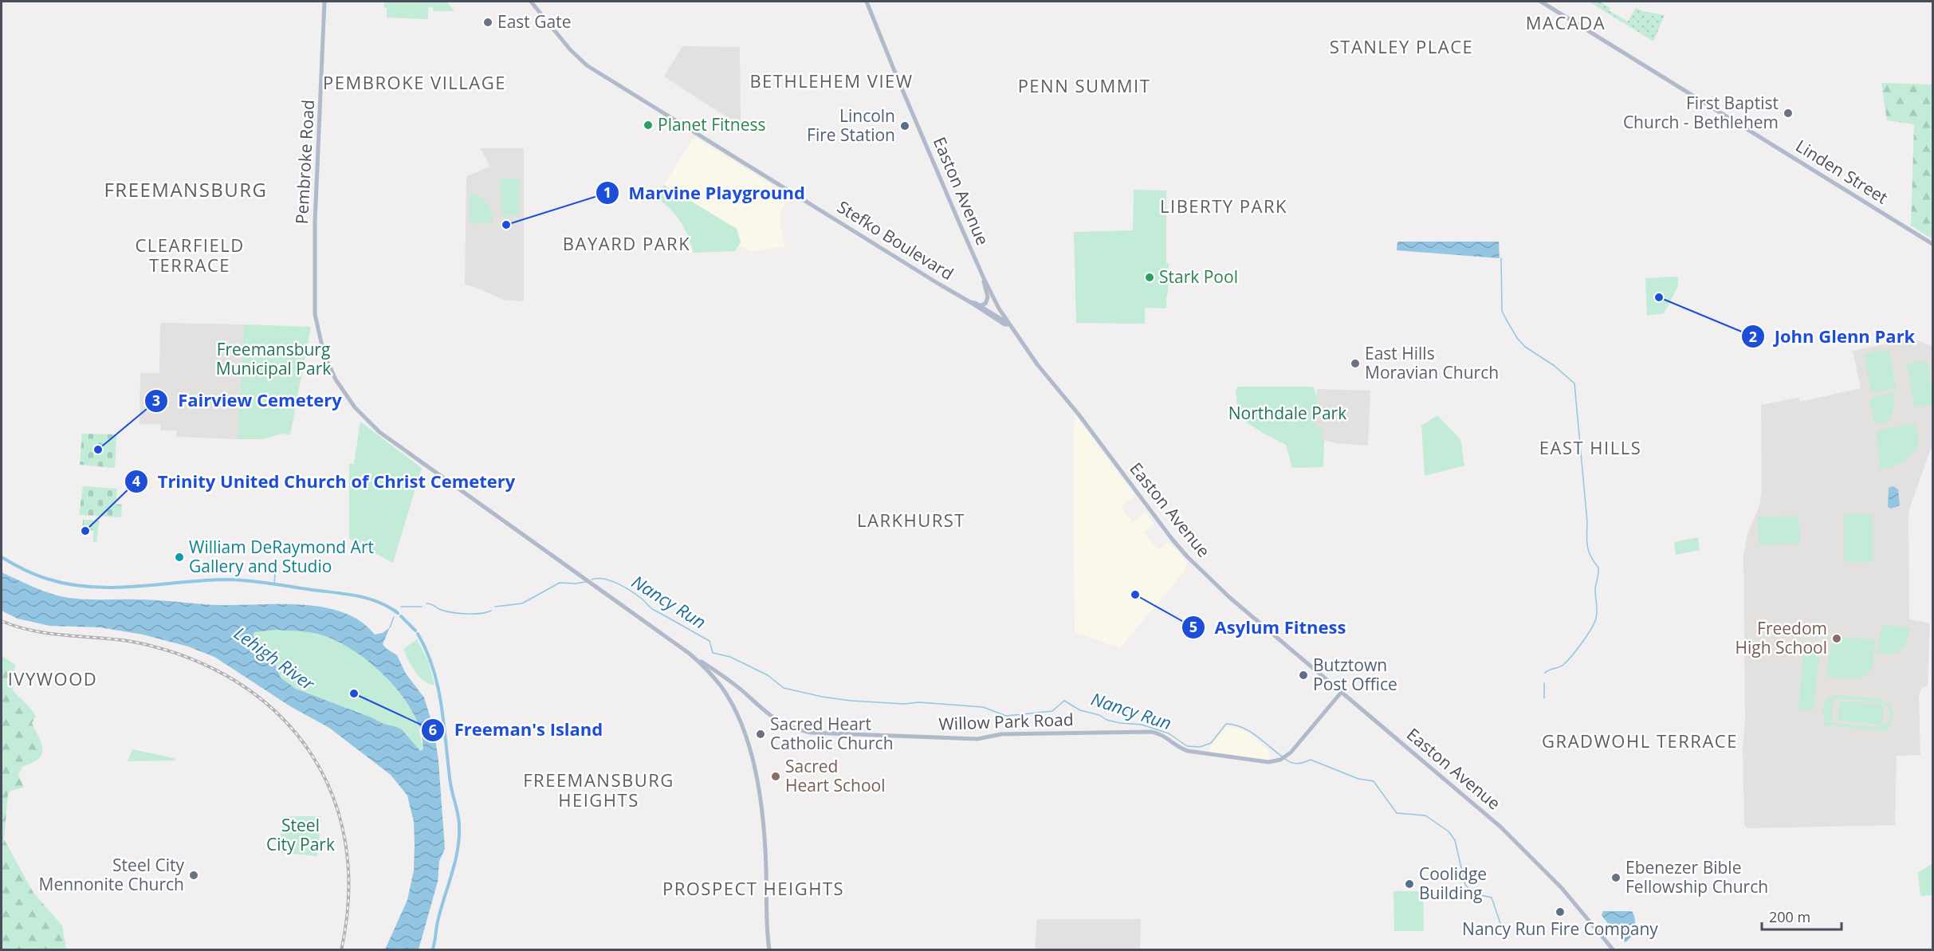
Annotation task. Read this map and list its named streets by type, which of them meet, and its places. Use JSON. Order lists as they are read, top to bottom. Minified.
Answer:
{"streets":{"main road":["Pembroke Road","Linden Street","Easton Avenue","Stefko Boulevard","Willow Park Road"]},"crossings":[["Pembroke Road","Willow Park Road"],["Easton Avenue","Stefko Boulevard"],["Easton Avenue","Willow Park Road"]],"districts":["MACADA","STANLEY PLACE","BETHLEHEM VIEW","PEMBROKE VILLAGE","PENN SUMMIT","FREEMANSBURG","LIBERTY PARK","BAYARD PARK","CLEARFIELD TERRACE","EAST HILLS","LARKHURST","IVYWOOD","GRADWOHL TERRACE","FREEMANSBURG HEIGHTS","PROSPECT HEIGHTS"],"water":["Nancy Run","Lehigh River"],"parks":["Freemansburg Municipal Park","Northdale Park","Steel City Park"],"places":["East Gate","First Baptist Church - Bethlehem","Planet Fitness","Lincoln Fire Station","Marvine Playground","Stark Pool","John Glenn Park","East Hills Moravian Church","Fairview Cemetery","Trinity United Church of Christ Cemetery","William DeRaymond Art Gallery and Studio","Asylum Fitness","Freedom High School","Butztown Post Office","Freeman's Island","Sacred Heart Catholic Church","Sacred Heart School","Steel City Mennonite Church","Ebenezer Bible Fellowship Church","Coolidge Building","Nancy Run Fire Company"],"scale_bar":"200 m"}
